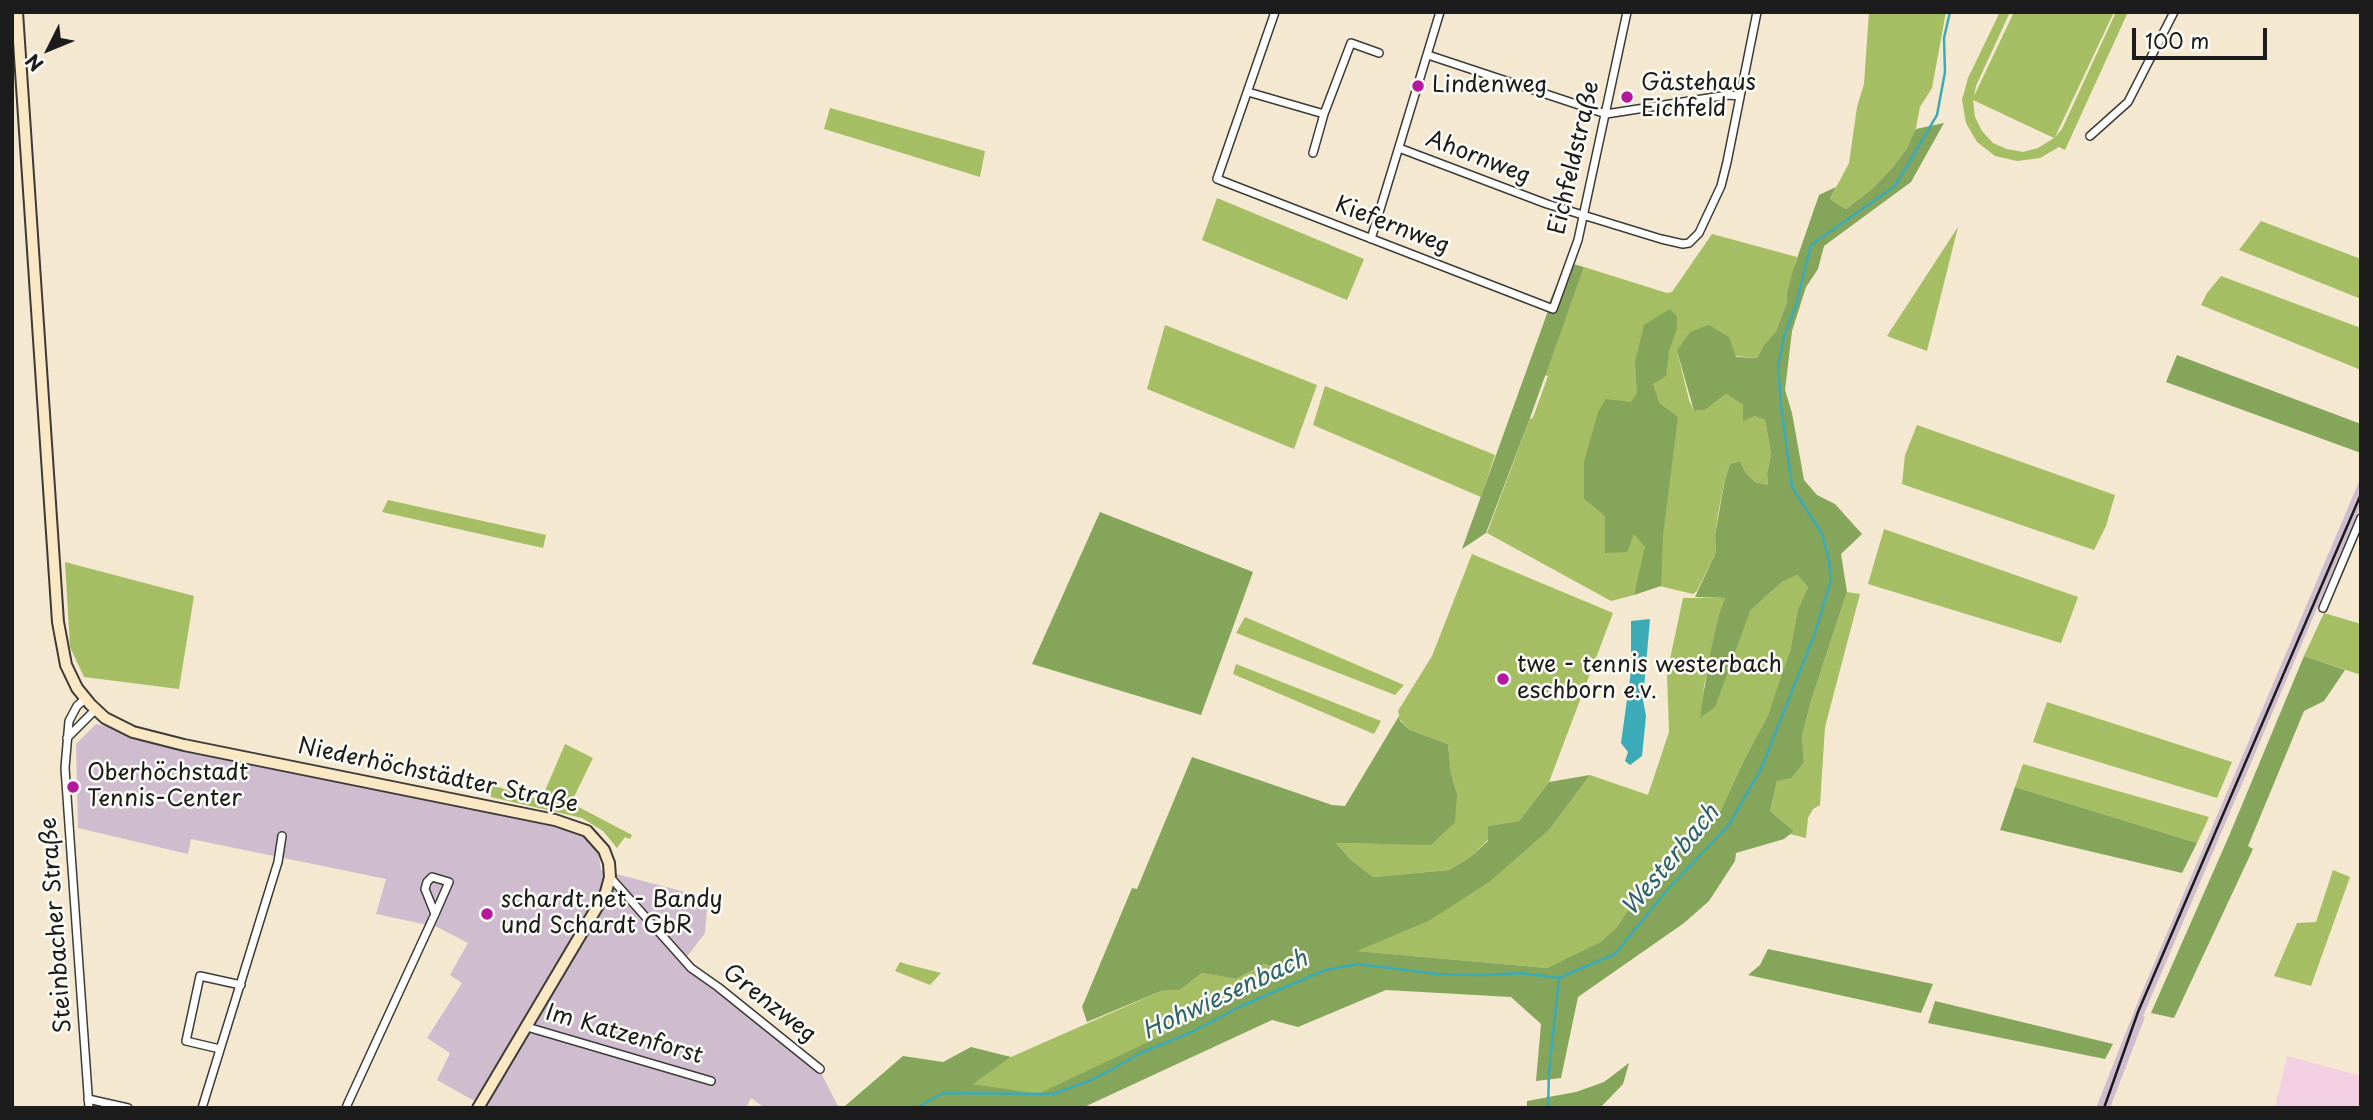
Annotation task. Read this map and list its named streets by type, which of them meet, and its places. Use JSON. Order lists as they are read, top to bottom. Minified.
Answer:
{"streets":{"street":["Ahornweg","Eichfeldstraße","Kiefernweg","Niederhöchstädter Straße","Steinbacher Straße","Grenzweg","Im Katzenforst"]},"crossings":[["Ahornweg","Eichfeldstraße"],["Eichfeldstraße","Kiefernweg"],["Niederhöchstädter Straße","Steinbacher Straße"],["Niederhöchstädter Straße","Grenzweg"]],"water":["Westerbach","Hohwiesenbach"],"places":["Lindenweg","Gästehaus Eichfeld","twe - tennis westerbach eschborn e.v.","Oberhöchstadt Tennis-Center","schardt.net - Bandy und Schardt GbR"],"scale_bar":"100 m","north":"bottom left"}
